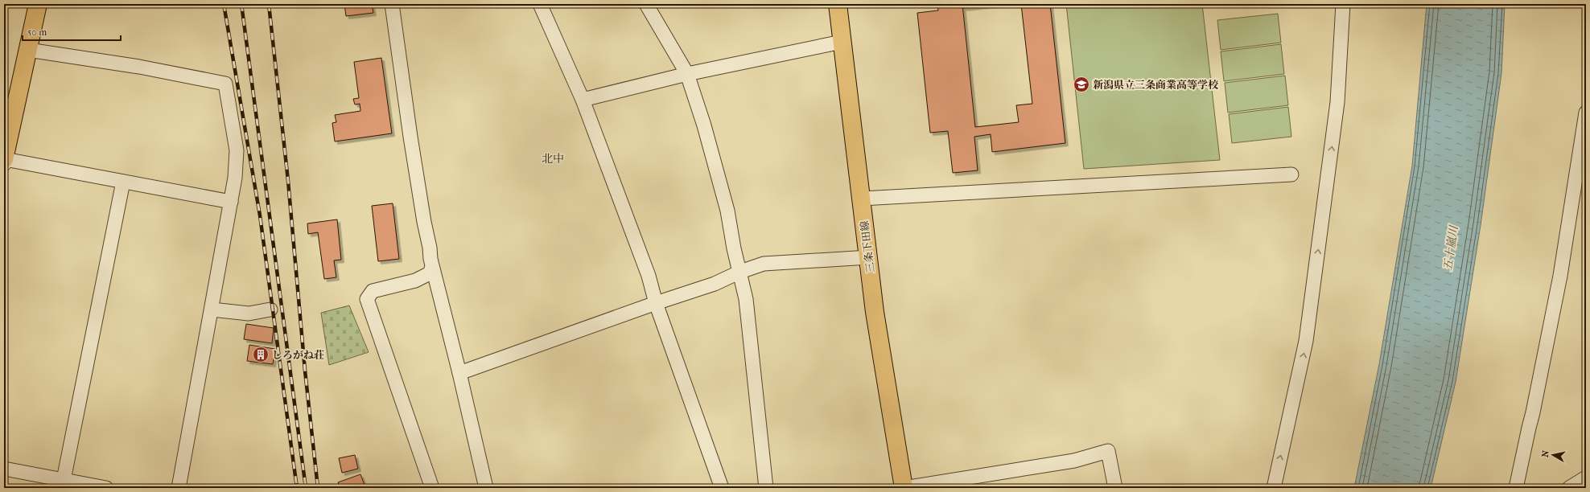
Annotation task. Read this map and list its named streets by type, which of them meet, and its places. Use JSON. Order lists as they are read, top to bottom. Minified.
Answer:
{"streets":{"main road":["三条下田線"]},"districts":["北中"],"water":["五十嵐川"],"places":{"school or university":["新潟県立三条商業高等学校"],"building":["しろがね荘"]},"scale_bar":"50 m","north":"left"}
